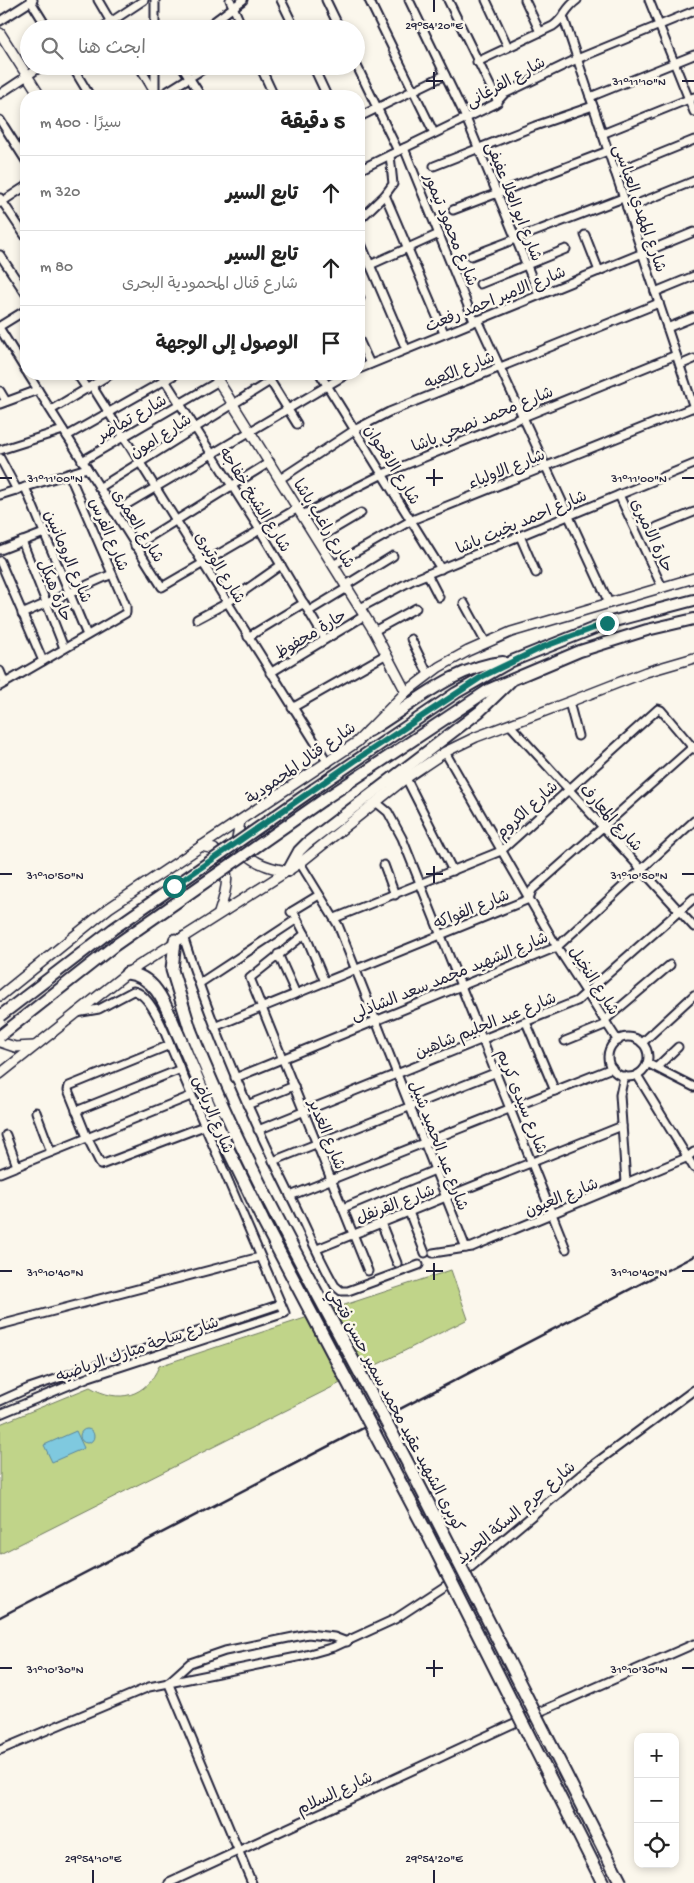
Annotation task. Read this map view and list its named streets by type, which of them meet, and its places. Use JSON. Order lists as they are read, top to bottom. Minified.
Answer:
{"streets":{"main road":["كوبرى الشهيد عقيد محمد سمير حسن فتحي"],"street":["شارع الفرغانى","شارع ابو العلا عفيفى","شارع المهدي العباسى","شارع محمود تيمور","شارع الامير احمد رفعت","شارع الكعبه","شارع تماضر","شارع محمد نصحي باشا","شارع امون","شارع الاقحوان","شارع الاولياء","شارع الشيخ خفاجه","شارع احمد بخيت باشا","شارع راغب باشا","شارع العمرى","شارع الفرس","حارة الاميرى","شارع الرومانيين","شارع الوتيرى","حارة هيكل","حارة محفوظ","شارع قنال المحمودية","شارع الكروم","شارع المعارف","شارع الفواكه","شارع الشهيد محمد سعد الشاذلى","شارع النخيل","شارع عبد الحليم شاهين","شارع سيدى كريم","شارع الرياض","شارع الغدير","شارع عبد الحميد شبل","شارع العيون","شارع القرنفل","شارع ساحة مبارك الرياضيه","شارع حرم السكة الحديد","شارع السلام"]},"crossings":[["شارع الفرغانى","شارع ابو العلا عفيفى"],["شارع الفرغانى","شارع المهدي العباسى"],["شارع الفرغانى","شارع محمود تيمور"],["شارع ابو العلا عفيفى","شارع الامير احمد رفعت"],["شارع المهدي العباسى","شارع الامير احمد رفعت"],["شارع المهدي العباسى","شارع الكعبه"],["شارع المهدي العباسى","شارع محمد نصحي باشا"],["شارع المهدي العباسى","شارع الاولياء"],["شارع محمود تيمور","شارع الامير احمد رفعت"],["شارع محمود تيمور","شارع الكعبه"],["شارع محمود تيمور","شارع محمد نصحي باشا"],["شارع محمود تيمور","شارع الاولياء"],["شارع محمود تيمور","شارع احمد بخيت باشا"],["شارع محمود تيمور","شارع قنال المحمودية"],["شارع الكعبه","شارع الاقحوان"],["شارع الكعبه","شارع راغب باشا"],["شارع تماضر","شارع الشيخ خفاجه"],["شارع تماضر","شارع العمرى"],["شارع تماضر","شارع الوتيرى"],["شارع محمد نصحي باشا","شارع الاقحوان"],["شارع محمد نصحي باشا","شارع الشيخ خفاجه"],["شارع محمد نصحي باشا","شارع راغب باشا"],["شارع محمد نصحي باشا","شارع العمرى"],["شارع محمد نصحي باشا","شارع الوتيرى"],["شارع امون","شارع الشيخ خفاجه"],["شارع امون","شارع راغب باشا"],["شارع امون","شارع العمرى"],["شارع امون","شارع الوتيرى"],["شارع الاقحوان","شارع الاولياء"],["شارع الاقحوان","شارع احمد بخيت باشا"],["شارع الاولياء","شارع راغب باشا"],["شارع الشيخ خفاجه","حارة محفوظ"],["شارع احمد بخيت باشا","شارع راغب باشا"],["شارع احمد بخيت باشا","حارة الاميرى"],["شارع احمد بخيت باشا","حارة محفوظ"],["شارع راغب باشا","حارة محفوظ"],["شارع راغب باشا","شارع قنال المحمودية"],["شارع الفرس","شارع الرومانيين"],["حارة الاميرى","شارع قنال المحمودية"],["شارع الوتيرى","حارة محفوظ"],["شارع الوتيرى","شارع قنال المحمودية"],["شارع الكروم","شارع المعارف"],["شارع الكروم","شارع الفواكه"],["شارع الكروم","شارع النخيل"],["شارع الكروم","شارع سيدى كريم"],["شارع الكروم","شارع عبد الحميد شبل"],["شارع المعارف","شارع الفواكه"],["شارع المعارف","شارع الشهيد محمد سعد الشاذلى"],["شارع المعارف","شارع عبد الحليم شاهين"],["شارع الفواكه","شارع النخيل"],["شارع الفواكه","شارع سيدى كريم"],["شارع الفواكه","شارع الغدير"],["شارع الفواكه","شارع عبد الحميد شبل"],["شارع الشهيد محمد سعد الشاذلى","شارع النخيل"],["شارع الشهيد محمد سعد الشاذلى","شارع سيدى كريم"],["شارع الشهيد محمد سعد الشاذلى","شارع الغدير"],["شارع الشهيد محمد سعد الشاذلى","شارع عبد الحميد شبل"],["شارع النخيل","شارع عبد الحليم شاهين"],["شارع عبد الحليم شاهين","شارع سيدى كريم"],["شارع عبد الحليم شاهين","شارع الغدير"],["شارع عبد الحليم شاهين","شارع عبد الحميد شبل"],["شارع سيدى كريم","شارع العيون"],["شارع سيدى كريم","شارع القرنفل"],["شارع الرياض","شارع ساحة مبارك الرياضيه"],["شارع الغدير","شارع القرنفل"],["شارع عبد الحميد شبل","شارع العيون"],["شارع عبد الحميد شبل","شارع القرنفل"],["شارع العيون","شارع القرنفل"]],"page":{"search":"ابحث هنا","heading":["5 دقيقة","سيرًا · 400 m"],"list":[["تابع السير","320 m"],["تابع السير","شارع قنال المحمودية البحرى","80 m"],"الوصول إلى الوجهة"],"map_buttons":["+","−"]},"coordinates":["29°54'20\"E","31°11'10\"N","31°11'00\"N","31°10'50\"N","31°10'40\"N","31°10'30\"N","29°54'10\"E"]}
